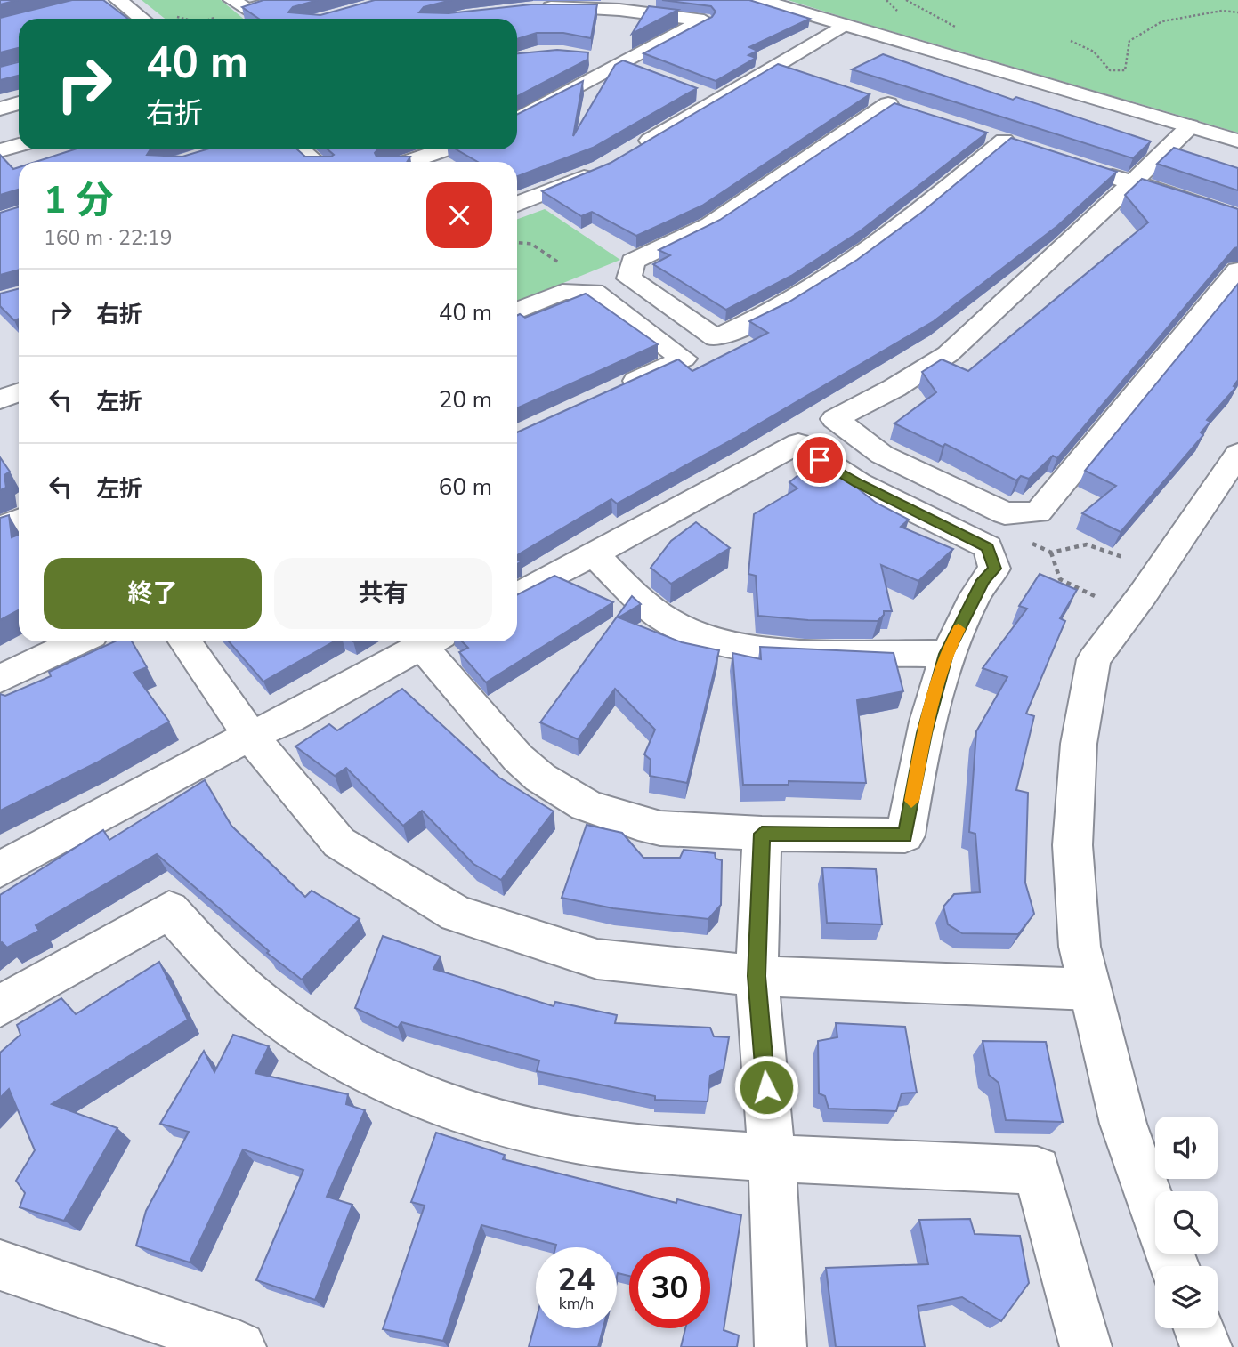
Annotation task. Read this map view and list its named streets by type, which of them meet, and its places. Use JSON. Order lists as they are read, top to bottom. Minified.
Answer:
{"page":{"turn":["40 m","右折"],"heading":["1 分","160 m · 22:19"],"list":[{"name":"右折","value":"40 m"},{"name":"左折","value":"20 m"},{"name":"左折","value":"60 m"}],"buttons":["終了","共有"],"speed":"24 km/h","limit":"30"}}
